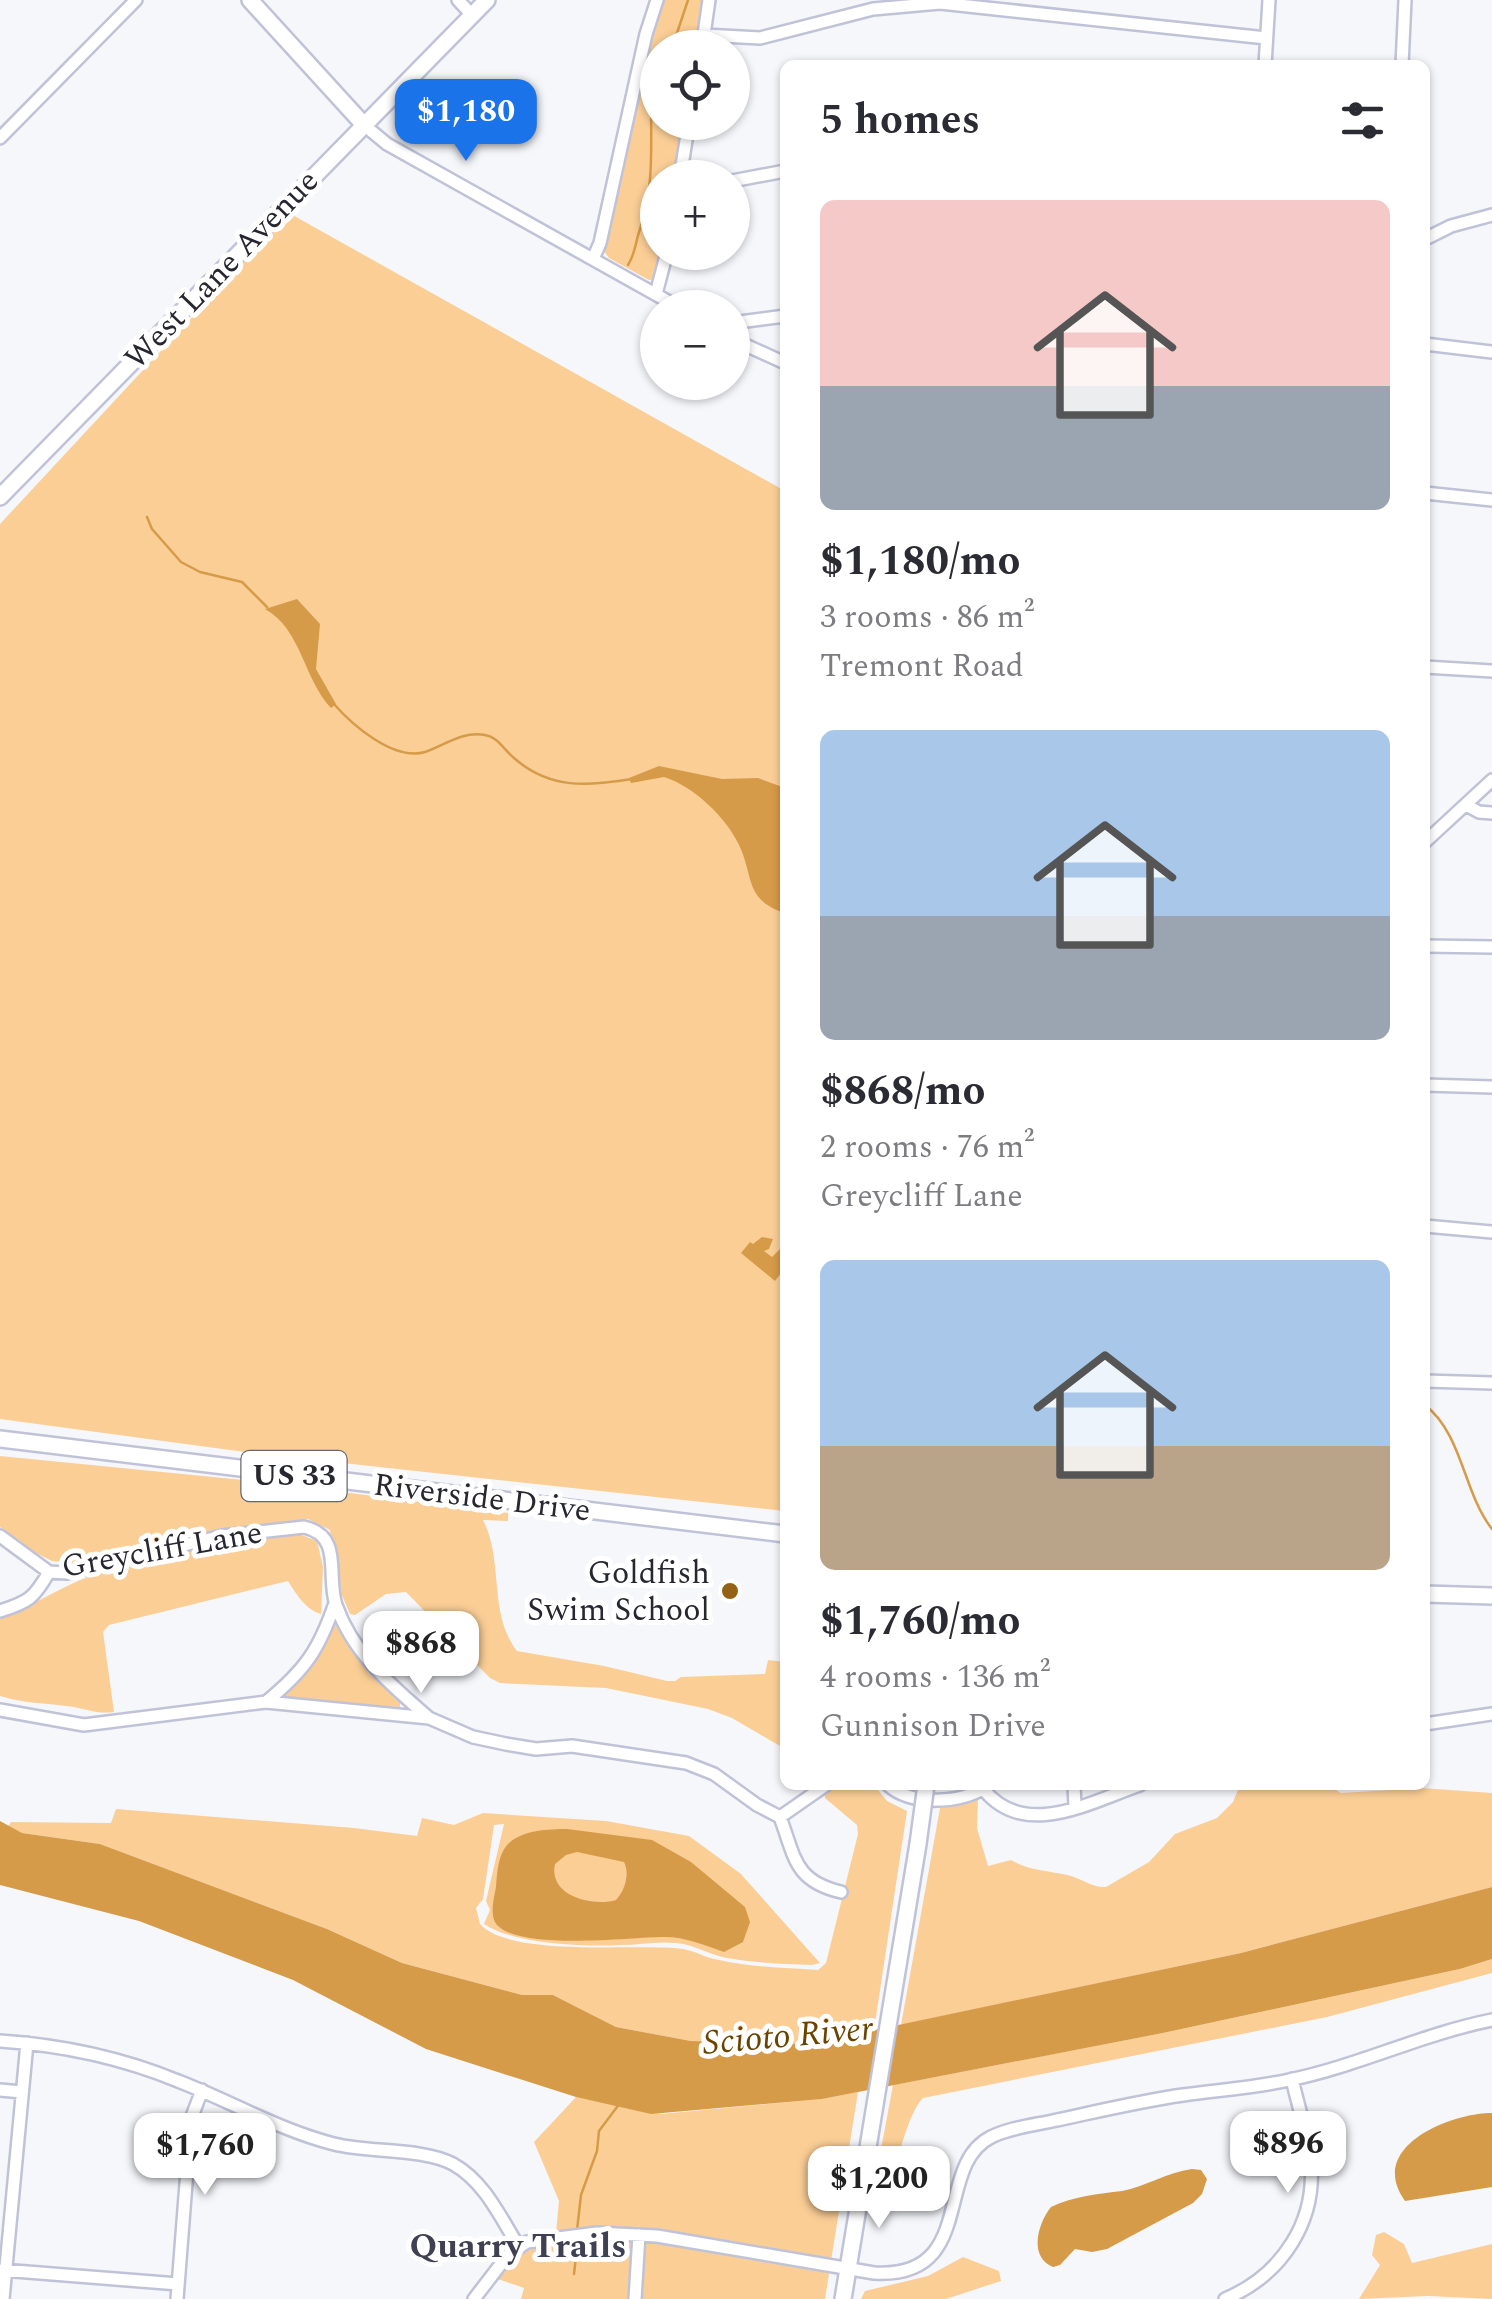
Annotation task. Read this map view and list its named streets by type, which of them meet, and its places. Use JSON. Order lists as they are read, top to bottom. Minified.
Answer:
{"streets":{"main road":["West Lane Avenue","US 33","Riverside Drive"],"street":["Greycliff Lane"]},"districts":["Quarry Trails"],"water":["Scioto River"],"places":["Goldfish Swim School"],"page":{"map_buttons":["+","−"],"heading":"5 homes","price":["$1,180","$868","$896","$1,760","$1,200"],"list":[{"name":"$1,180/mo","note":"3 rooms · 86 m² · Tremont Road"},{"name":"$868/mo","note":"2 rooms · 76 m² · Greycliff Lane"},{"name":"$1,760/mo","note":"4 rooms · 136 m² · Gunnison Drive"}]}}
